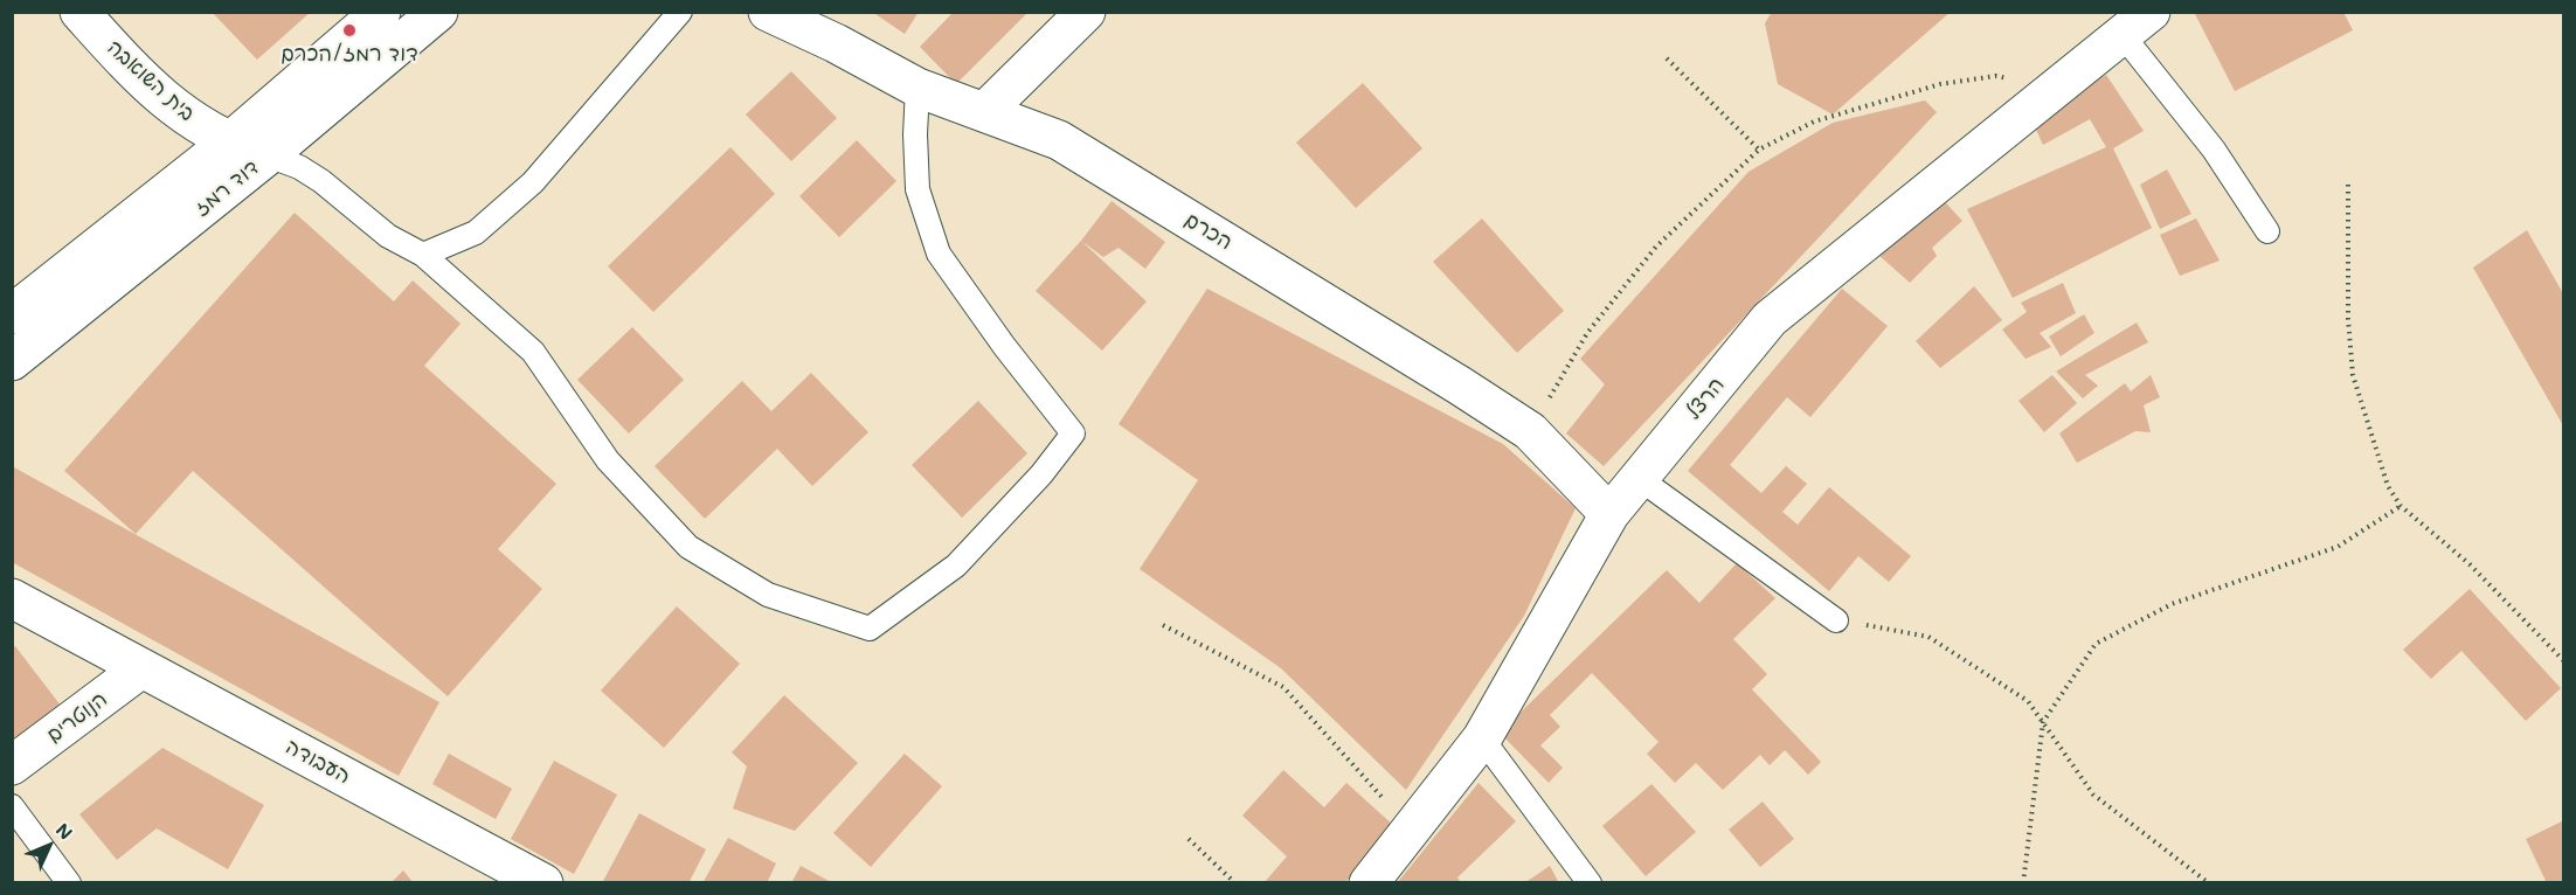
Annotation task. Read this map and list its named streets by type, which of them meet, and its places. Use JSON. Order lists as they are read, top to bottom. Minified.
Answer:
{"streets":{"street":["בית השואבה","דוד רמז","הכרם","הרצל","הנוטרים","העבודה"]},"crossings":[["בית השואבה","דוד רמז"],["הכרם","הרצל"],["הנוטרים","העבודה"]],"places":["דוד רמז/הכרם"],"north":"top right"}
